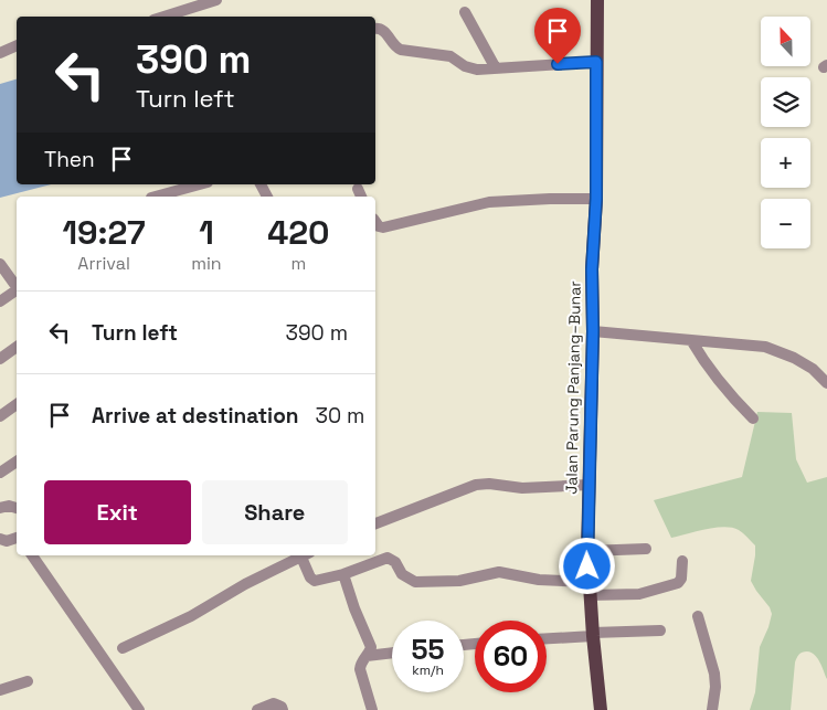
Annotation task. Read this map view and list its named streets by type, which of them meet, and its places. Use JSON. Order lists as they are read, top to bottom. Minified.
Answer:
{"streets":{"main road":["Jalan Parung Panjang–Bunar"]},"north":"top","page":{"map_buttons":["+","−"],"turn":["390 m","Turn left"],"then":"Then","eta":["19:27","Arrival","1","min","420","m"],"list":[{"name":"Turn left","value":"390 m"},{"name":"Arrive at destination","value":"30 m"}],"buttons":["Exit","Share"],"speed":"55 km/h","limit":"60"}}
